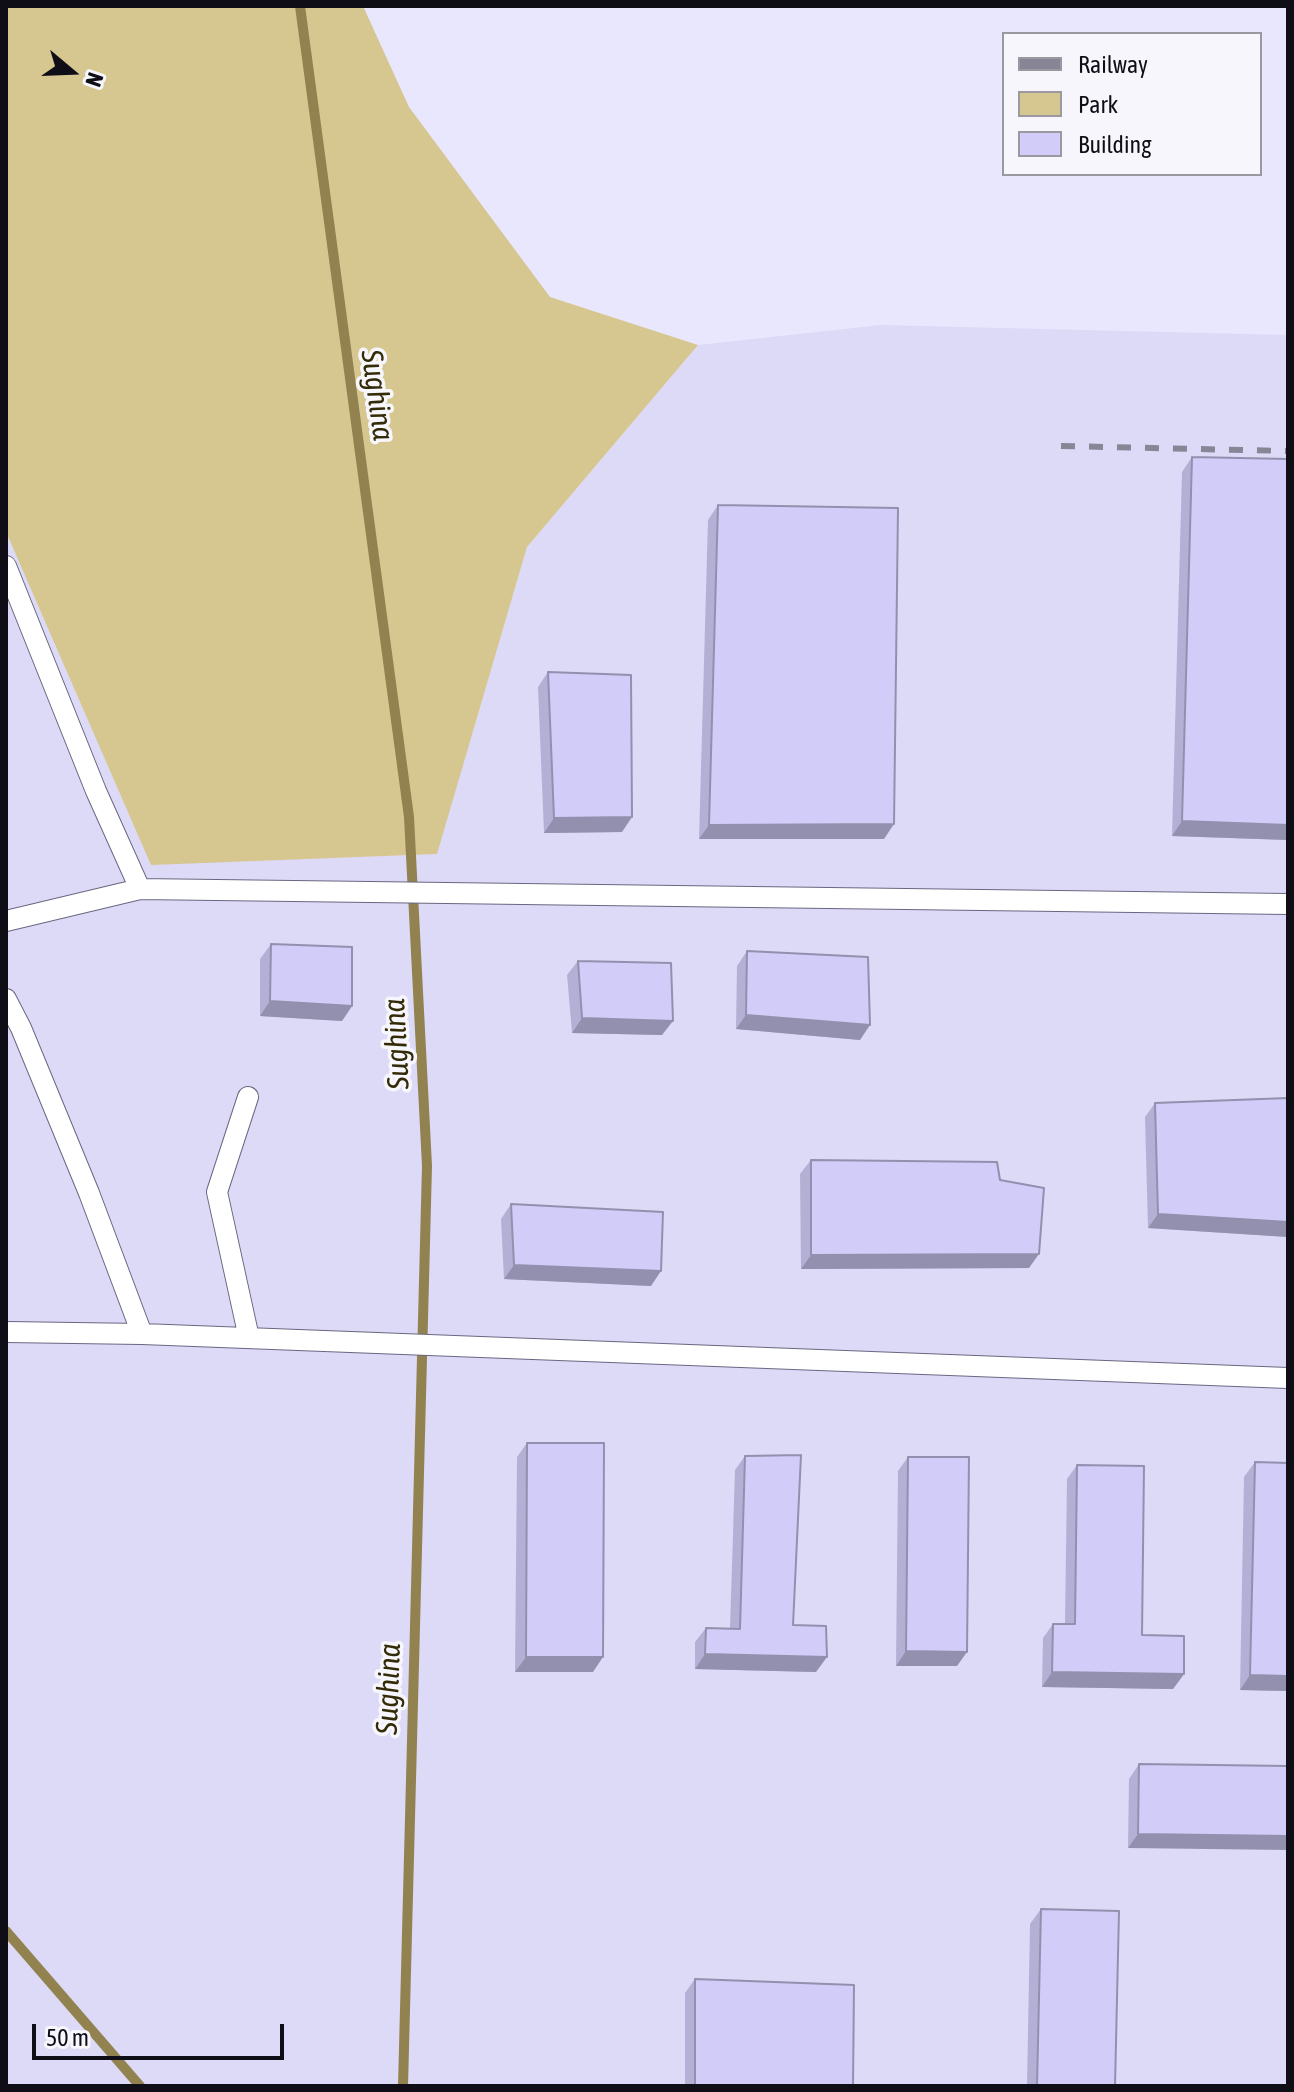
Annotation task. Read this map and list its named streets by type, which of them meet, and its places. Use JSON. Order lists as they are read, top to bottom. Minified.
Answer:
{"water":["Sughina"],"legend":["Railway","Park","Building"],"scale_bar":"50 m","north":"right"}
